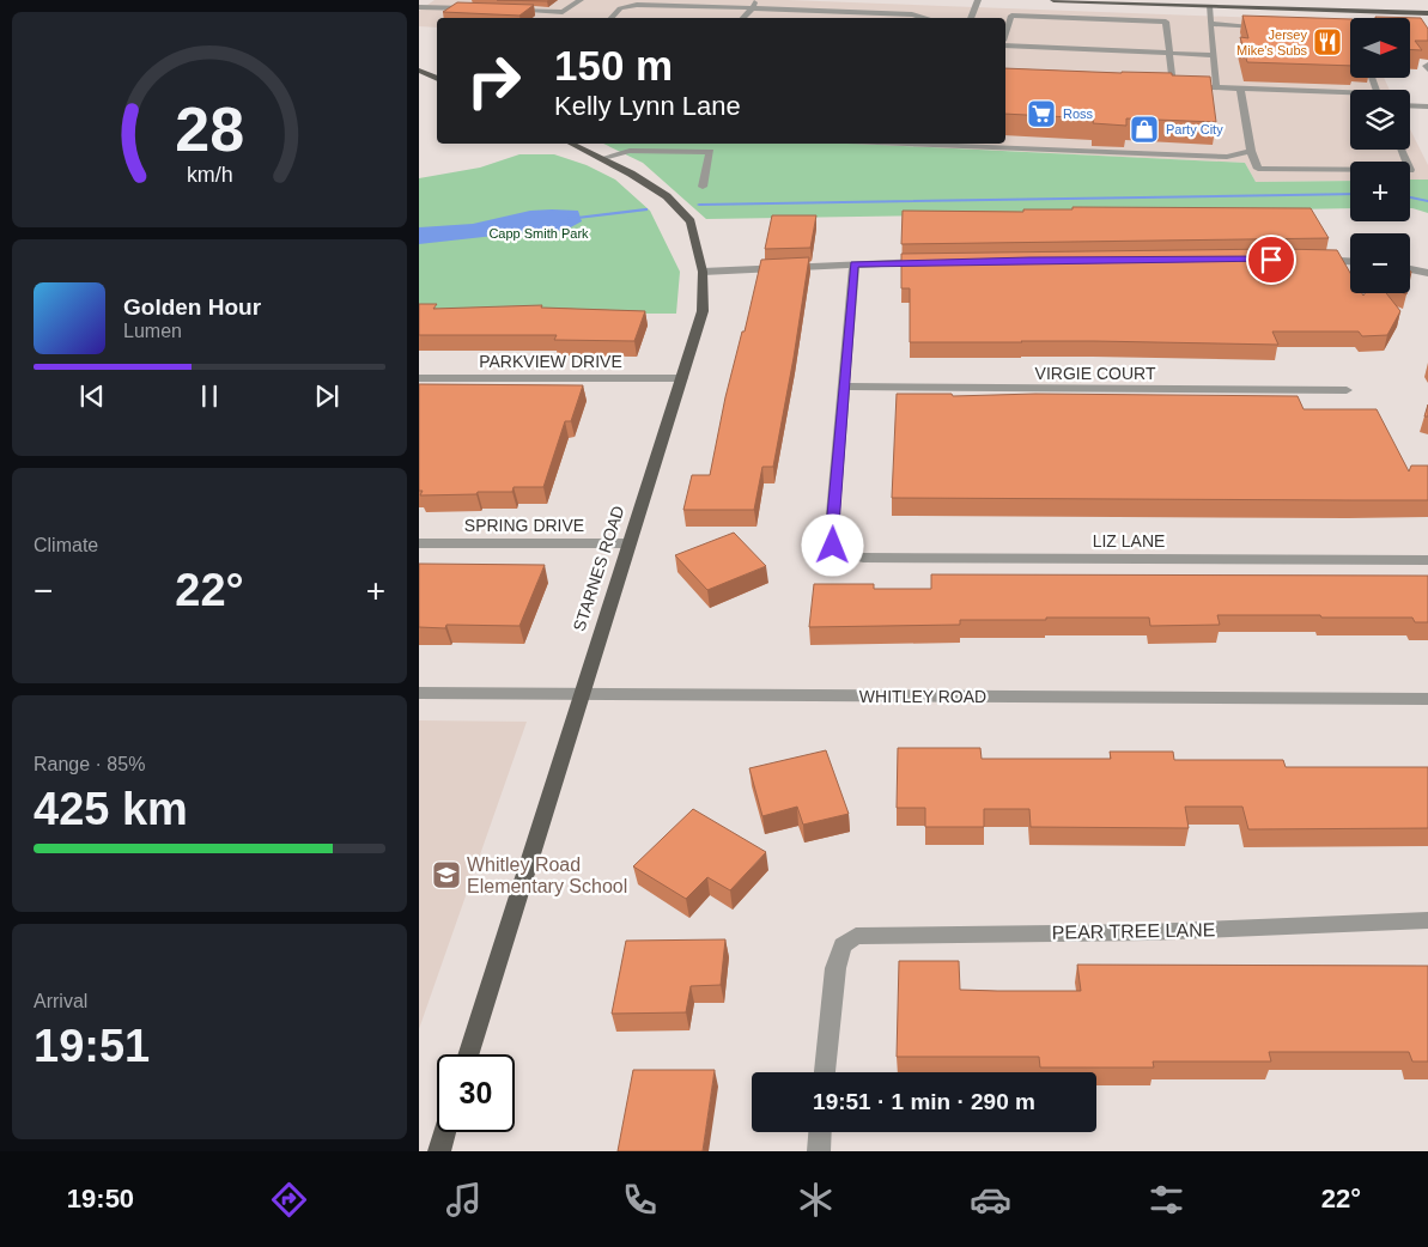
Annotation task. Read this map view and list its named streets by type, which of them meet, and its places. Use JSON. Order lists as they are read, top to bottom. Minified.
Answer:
{"streets":{"main road":["STARNES ROAD"],"street":["PARKVIEW DRIVE","VIRGIE COURT","SPRING DRIVE","LIZ LANE","WHITLEY ROAD","PEAR TREE LANE"]},"crossings":[["PARKVIEW DRIVE","STARNES ROAD"],["VIRGIE COURT","LIZ LANE"],["SPRING DRIVE","STARNES ROAD"],["STARNES ROAD","WHITLEY ROAD"]],"parks":["Capp Smith Park"],"places":{"restaurant":["Jersey Mike's Subs"],"supermarket":["Ross"],"shop":["Party City"],"school or university":["Whitley Road Elementary School"]},"north":"right","page":{"map_buttons":["+","−"],"turn":["150 m","Kelly Lynn Lane"],"song":["Golden Hour","Lumen"],"tile":["Climate",["Range · 85%","425 km"],["Arrival","19:51"]],"heat":["−","22°","+"],"limit":"30","trip":"19:51 · 1 min · 290 m","tabs":["19:50","22°"],"gauge":["28","km/h"]}}
